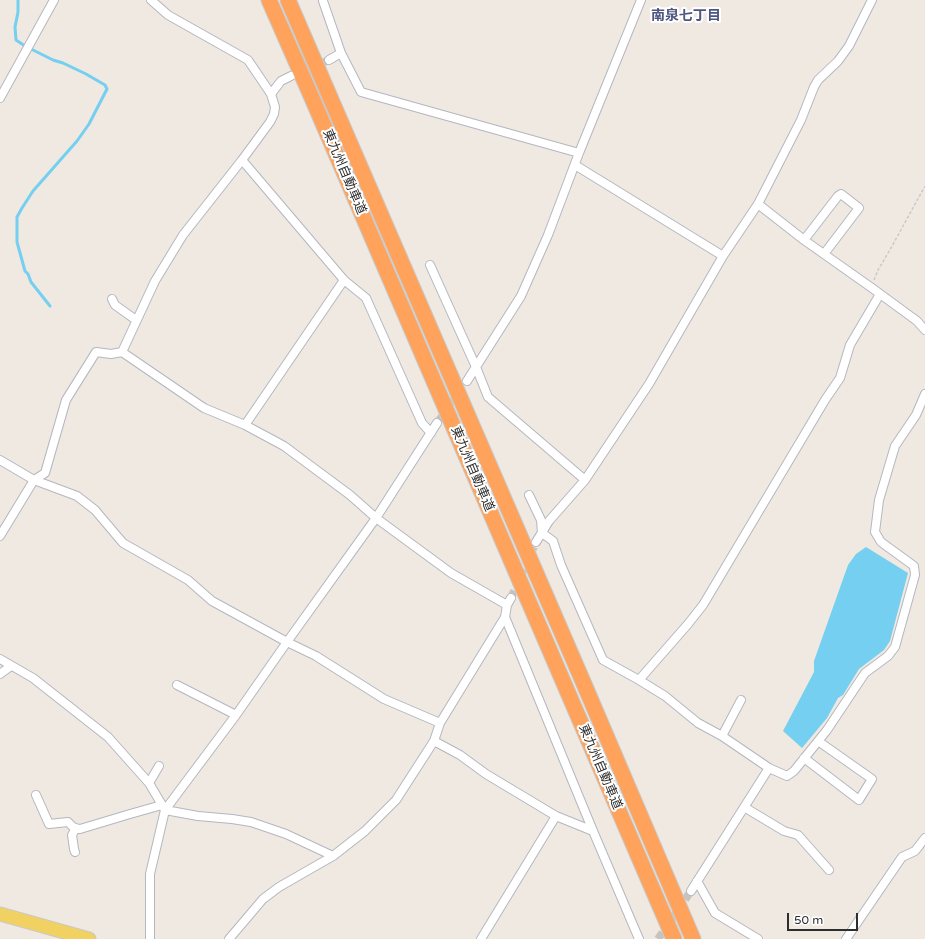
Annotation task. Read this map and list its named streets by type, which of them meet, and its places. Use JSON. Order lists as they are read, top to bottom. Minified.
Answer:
{"streets":{"highway":["東九州自動車道"]},"districts":["南泉七丁目"],"scale_bar":"50 m"}
